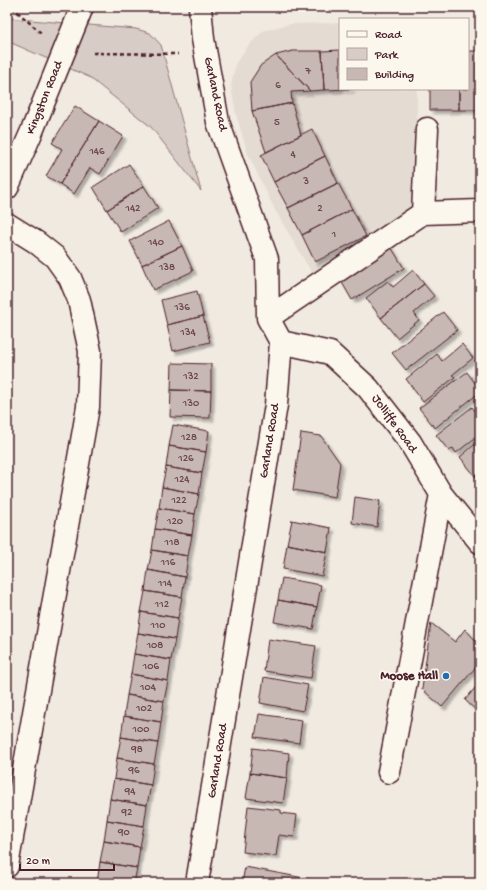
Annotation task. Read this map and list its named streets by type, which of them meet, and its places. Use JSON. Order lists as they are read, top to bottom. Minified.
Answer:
{"streets":{"street":["Garland Road","Kingston Road","Jolliffe Road"]},"crossings":[["Garland Road","Jolliffe Road"]],"places":["Moose Hall"],"house_numbers":["7","6","5","146","4","3","142","2","1","140","138","136","134","132","130","128","126","124","122","120","118","116","114","112","110","108","106","104","102","100","98","96","94","92","90"],"legend":["Road","Park","Building"],"scale_bar":"20 m"}
